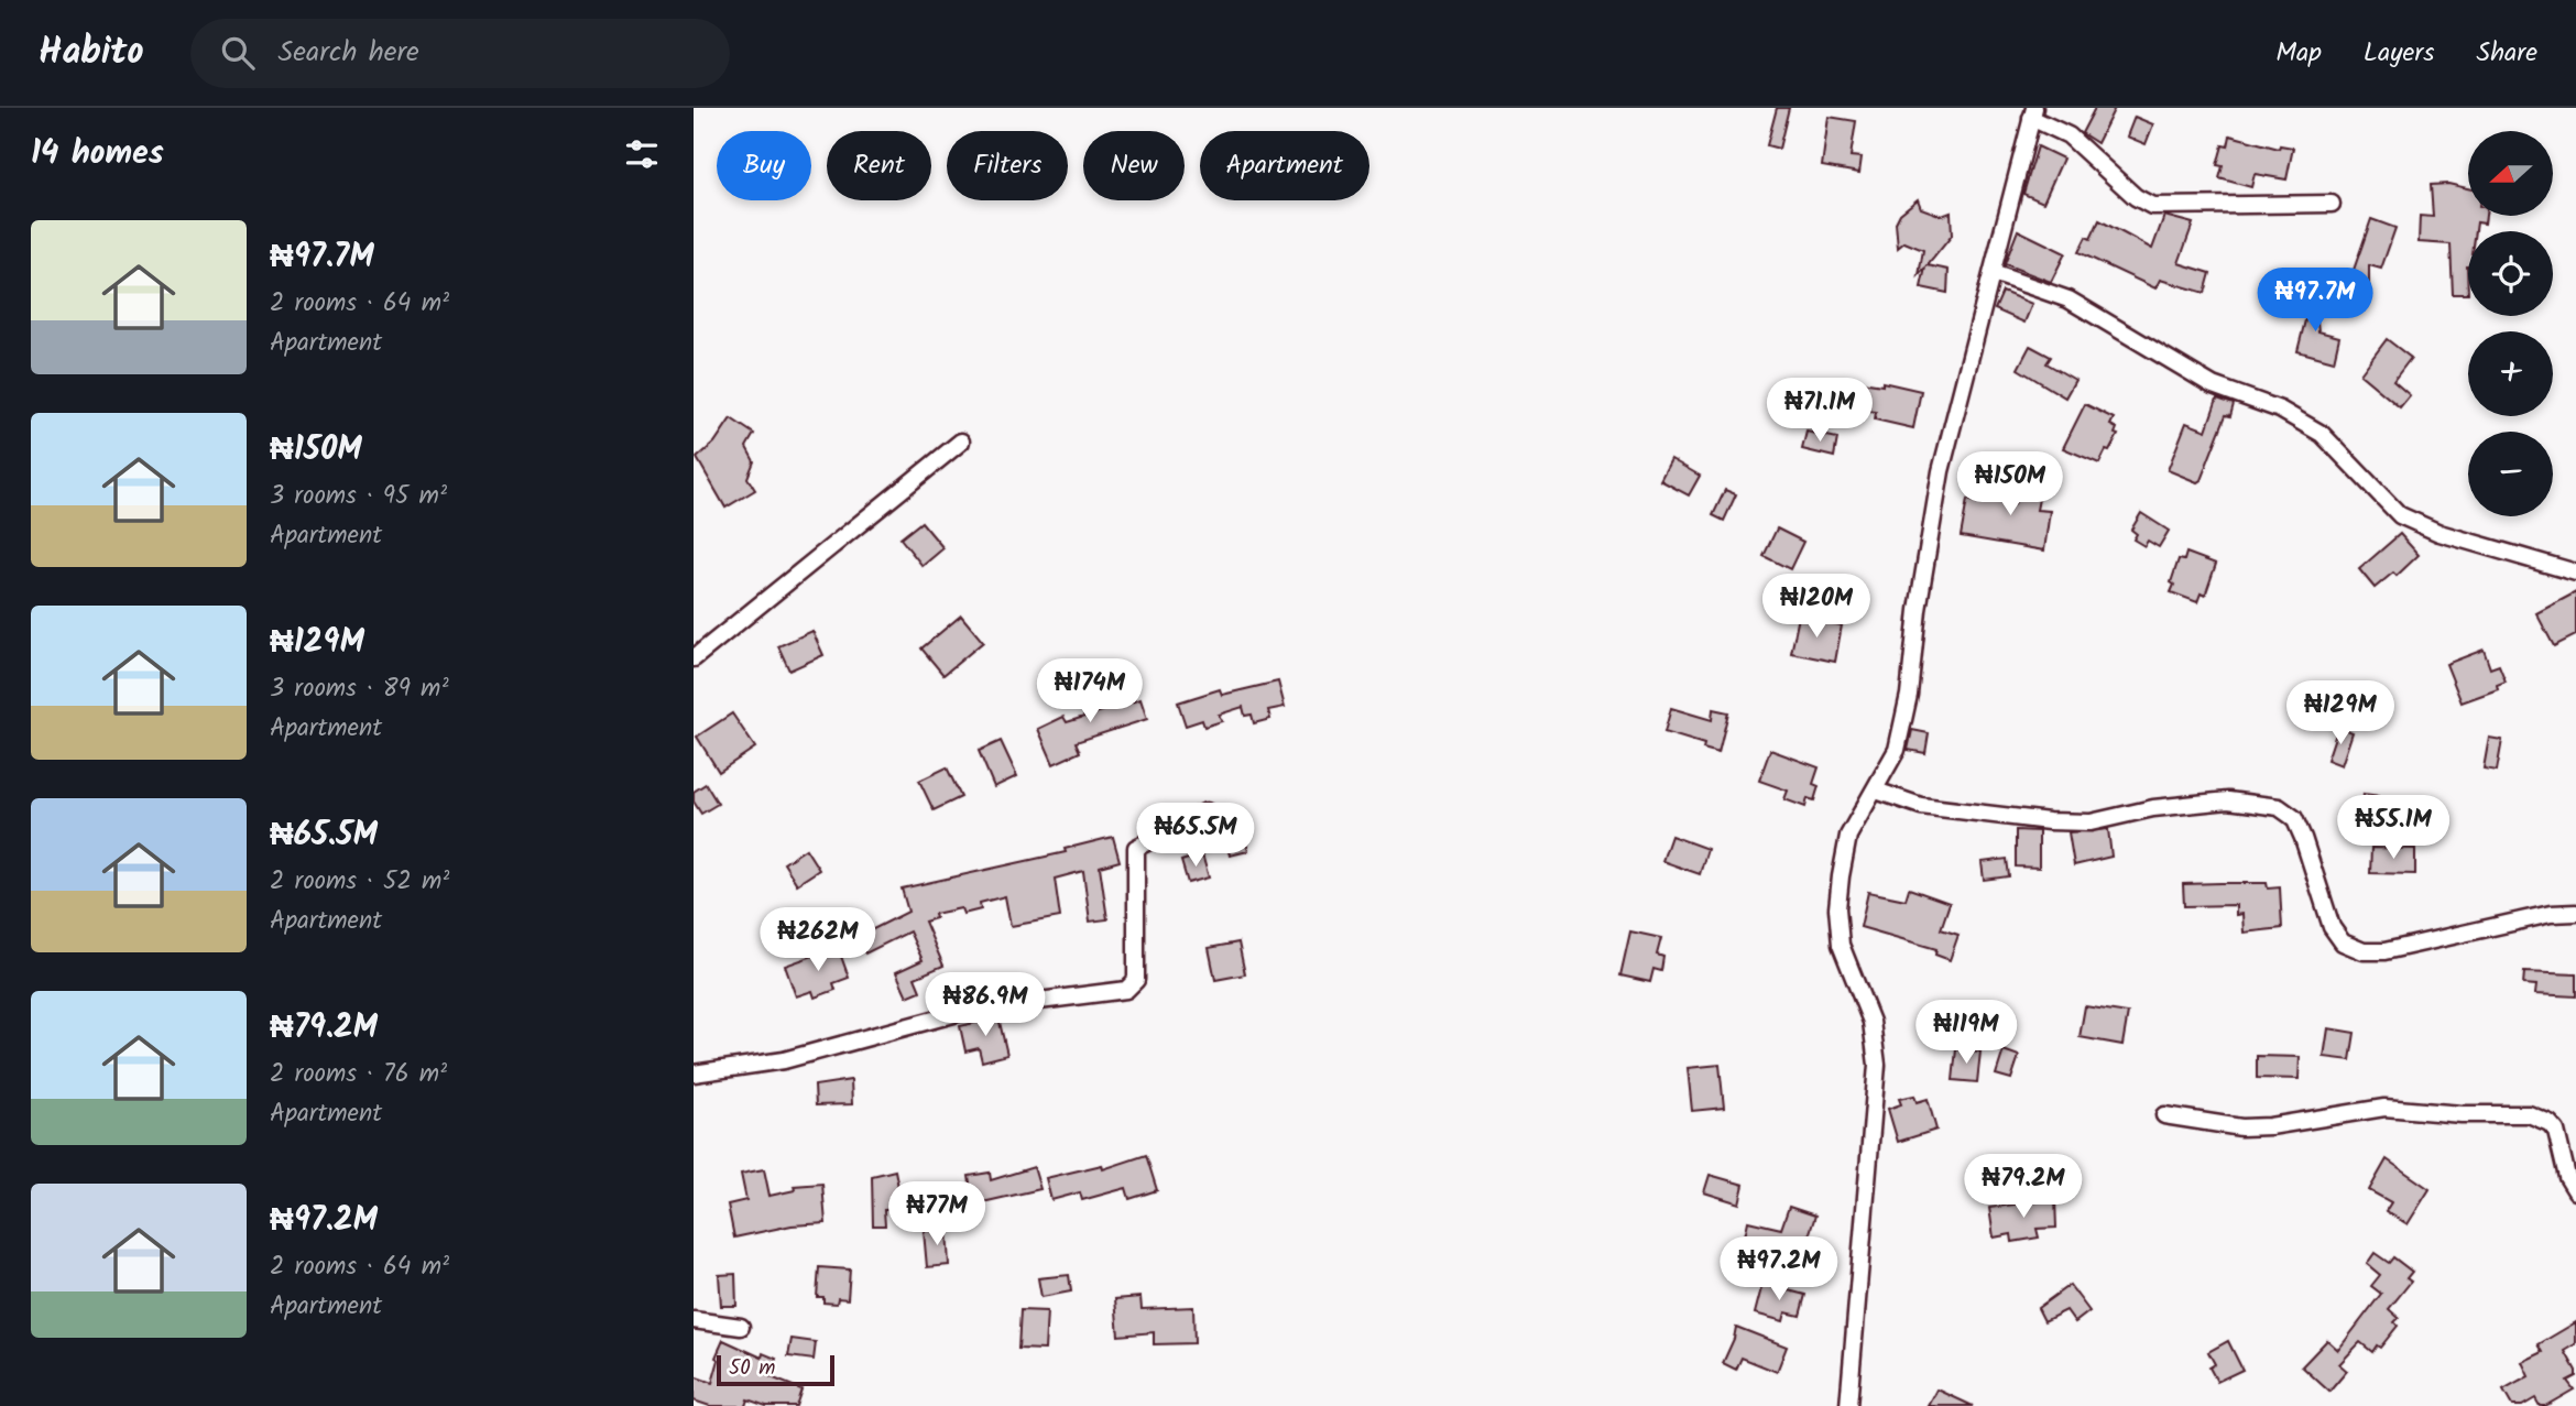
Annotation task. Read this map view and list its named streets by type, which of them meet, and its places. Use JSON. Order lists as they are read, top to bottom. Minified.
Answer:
{"scale_bar":"50 m","north":"left","page":{"header":"Habito","search":"Search here","nav":["Map","Layers","Share"],"heading":"14 homes","map_buttons":["+","−"],"chip":["Buy","Rent","Filters","New","Apartment"],"list":[{"name":"₦97.7M","note":"2 rooms · 64 m² · Apartment"},{"name":"₦150M","note":"3 rooms · 95 m² · Apartment"},{"name":"₦129M","note":"3 rooms · 89 m² · Apartment"},{"name":"₦65.5M","note":"2 rooms · 52 m² · Apartment"},{"name":"₦79.2M","note":"2 rooms · 76 m² · Apartment"},{"name":"₦97.2M","note":"2 rooms · 64 m² · Apartment"}],"price":["₦97.7M","₦71.1M","₦150M","₦120M","₦174M","₦129M","₦55.1M","₦65.5M","₦262M","₦86.9M","₦119M","₦79.2M","₦77M","₦97.2M"],"scale":"50 m"}}
